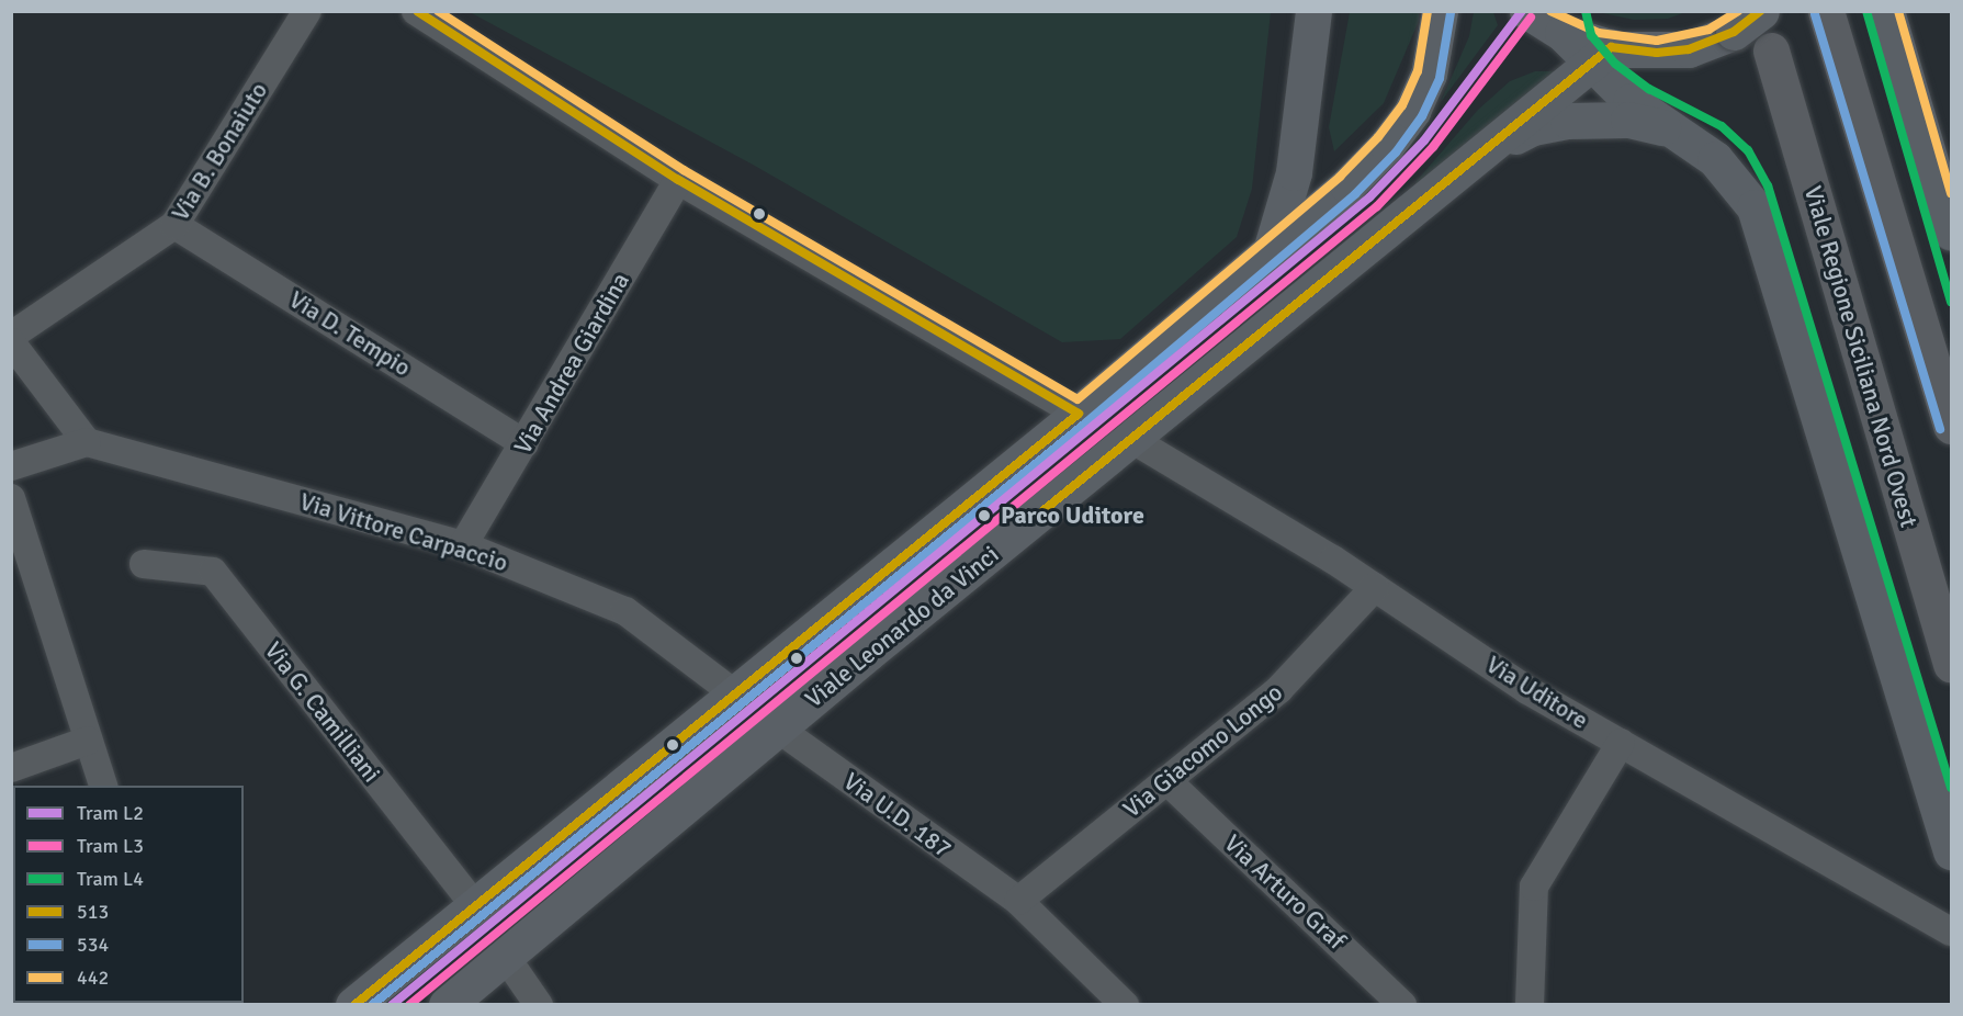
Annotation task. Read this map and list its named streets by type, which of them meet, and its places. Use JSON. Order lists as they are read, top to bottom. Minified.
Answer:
{"streets":{"main road":["Viale Regione Siciliana Nord Ovest"],"street":["Via B. Bonaiuto","Via D. Tempio","Via Andrea Giardina","Via Vittore Carpaccio","Viale Leonardo da Vinci","Via Uditore","Via G. Camilliani","Via Giacomo Longo","Via U.D. 187","Via Arturo Graf"]},"crossings":[["Via B. Bonaiuto","Via D. Tempio"],["Via D. Tempio","Via Andrea Giardina"],["Via Andrea Giardina","Via Vittore Carpaccio"],["Viale Leonardo da Vinci","Via Uditore"],["Viale Leonardo da Vinci","Via U.D. 187"],["Via Uditore","Via Giacomo Longo"],["Via Giacomo Longo","Via U.D. 187"],["Via Giacomo Longo","Via Arturo Graf"]],"places":["Parco Uditore"],"lines":["tram line L2","tram line L4","transit line 513","transit line 442","transit line 534","tram line L3"],"legend":["Tram L2","Tram L3","Tram L4","513","534","442"]}
